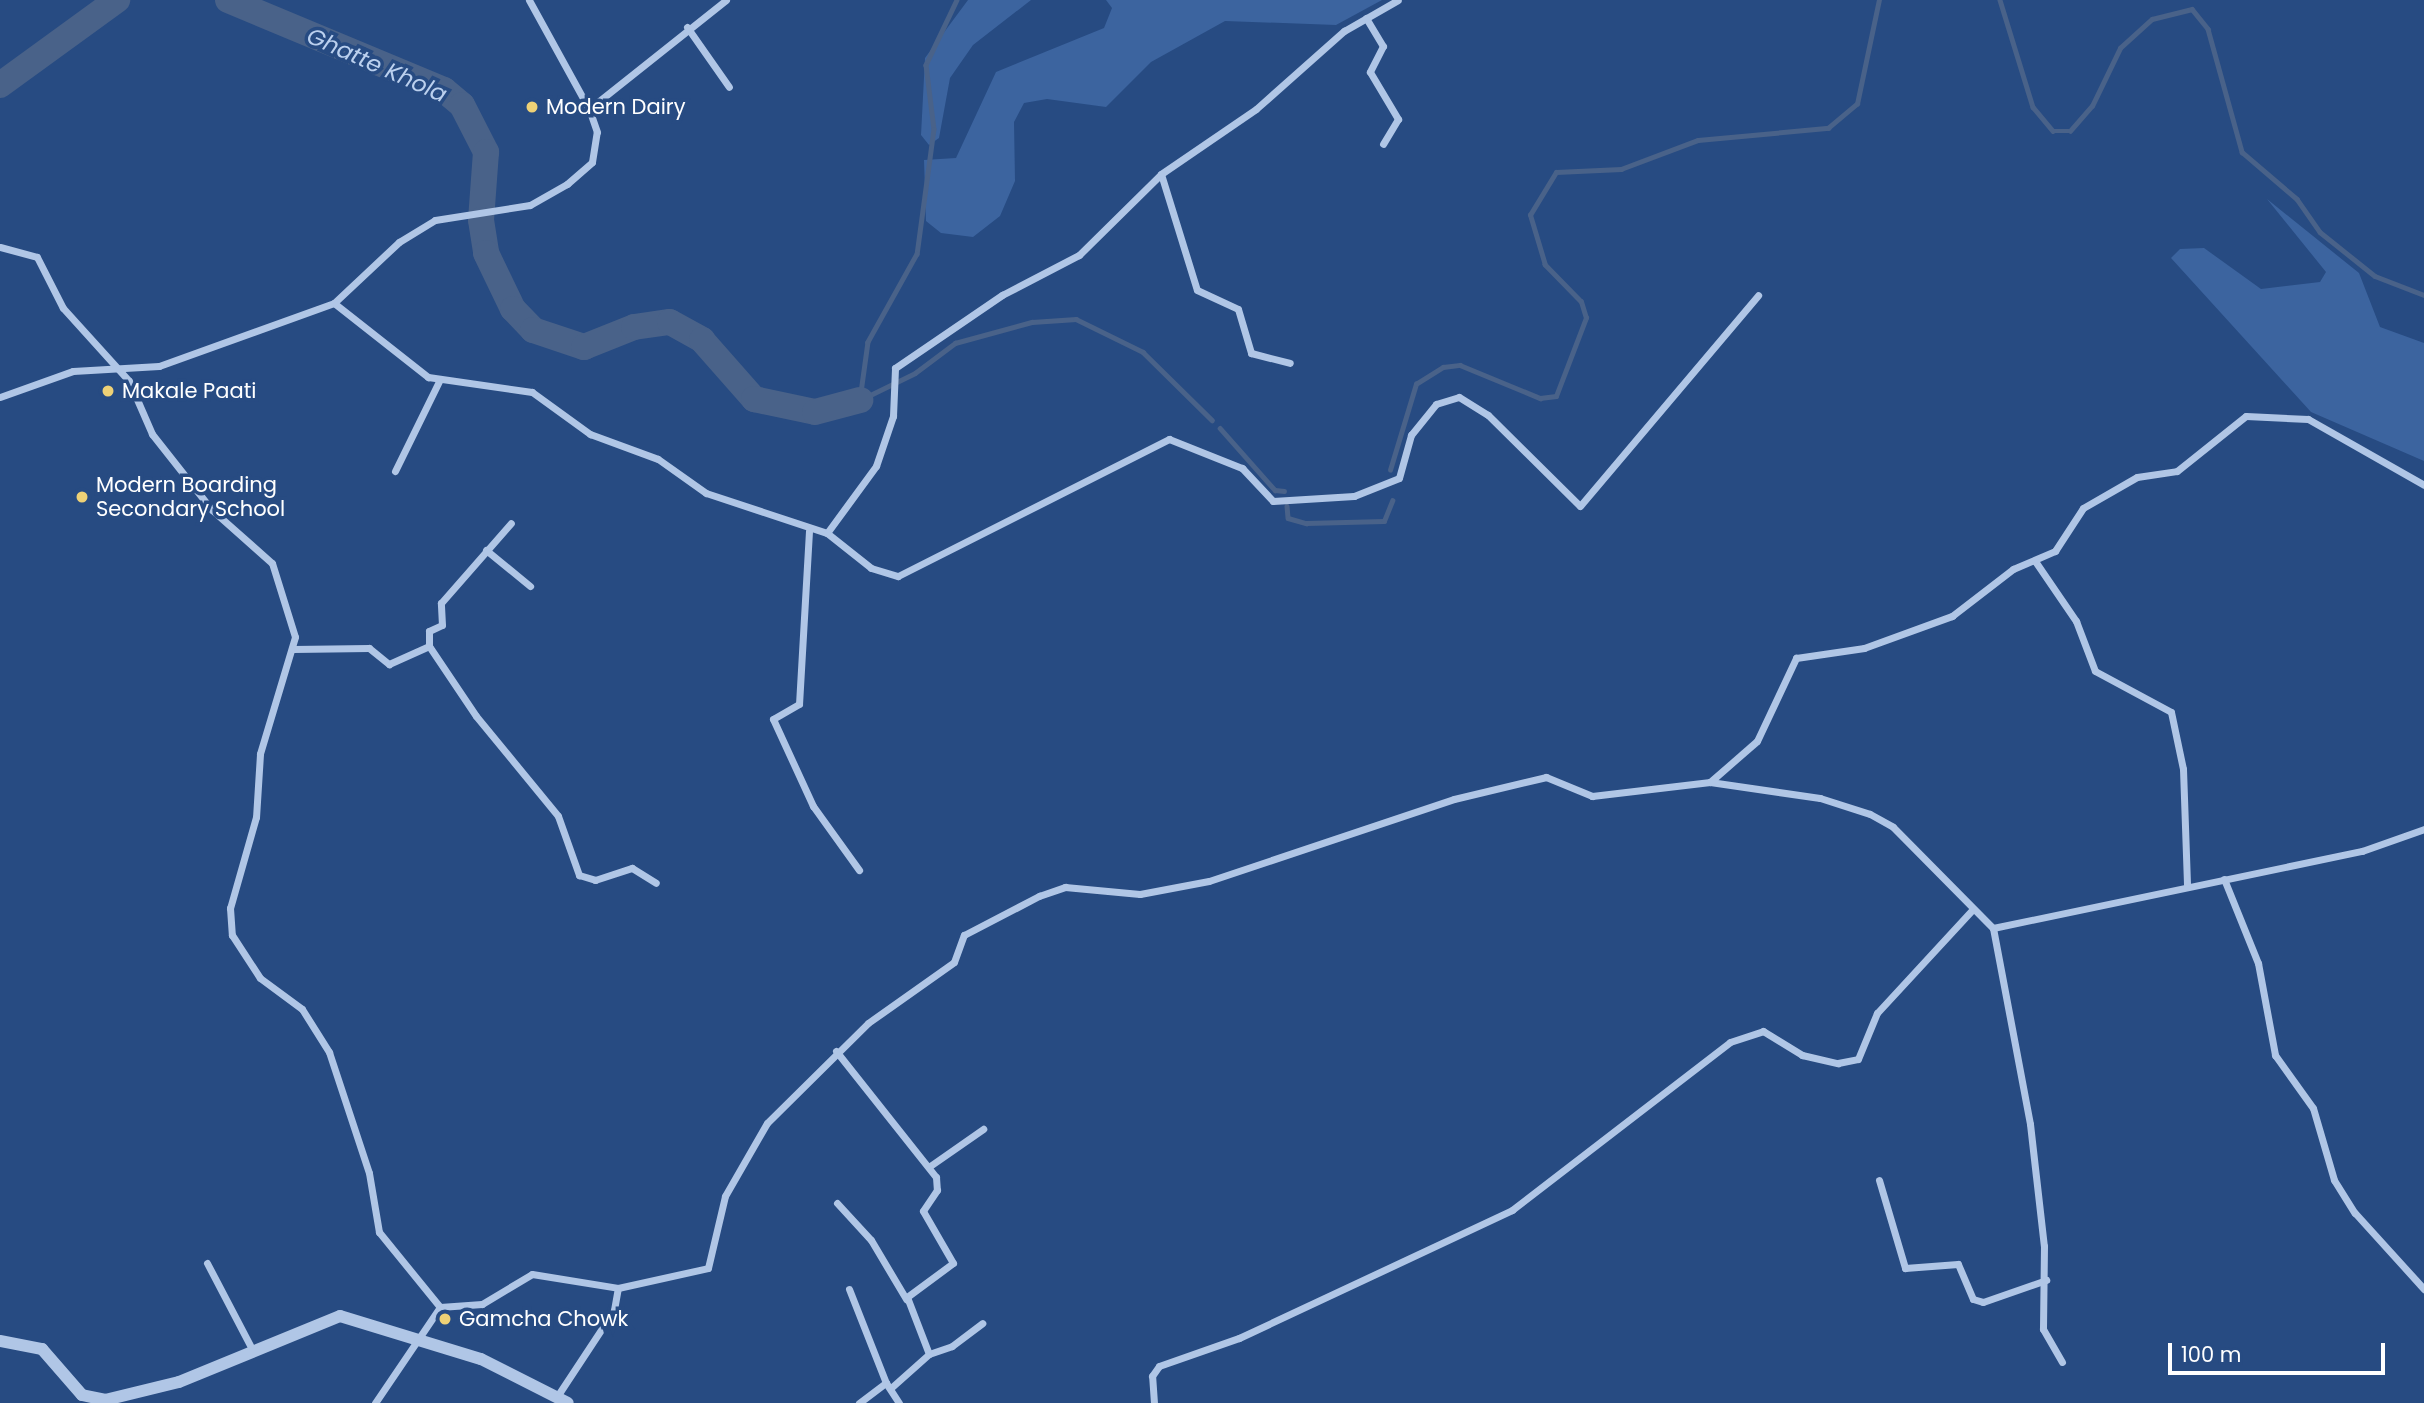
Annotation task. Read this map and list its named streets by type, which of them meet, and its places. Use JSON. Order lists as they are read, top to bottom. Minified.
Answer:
{"water":["Ghatte Khola"],"places":["Modern Dairy","Makale Paati","Modern Boarding Secondary School","Gamcha Chowk"],"scale_bar":"100 m"}
